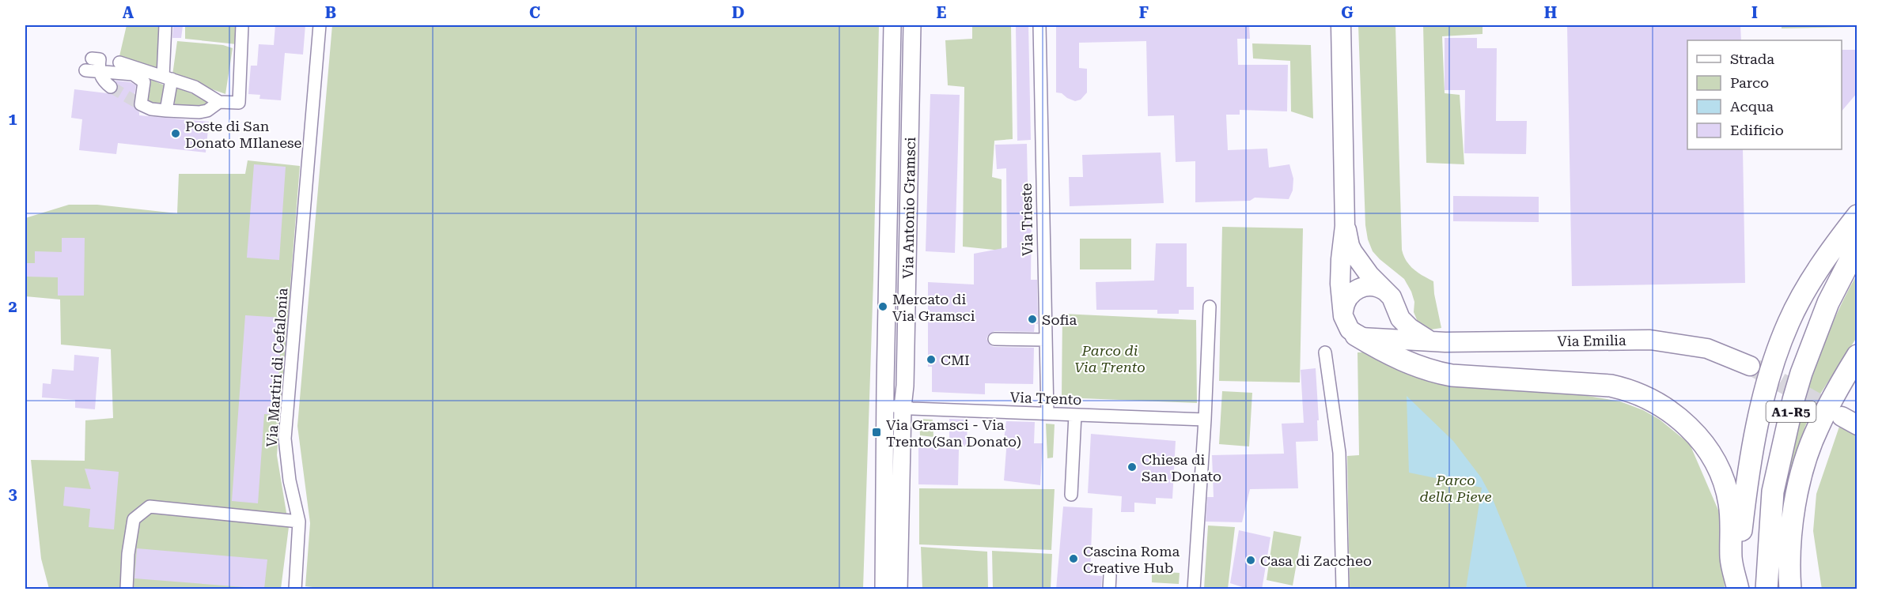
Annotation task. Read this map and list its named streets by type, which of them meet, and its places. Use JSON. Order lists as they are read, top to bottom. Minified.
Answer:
{"streets":{"highway":["A1-R5"],"main road":["Via Emilia"],"street":["Via Antonio Gramsci","Via Trieste","Via Martiri di Cefalonia","Via Trento"]},"crossings":[["Via Antonio Gramsci","Via Trento"],["Via Trieste","Via Trento"]],"parks":["Parco di Via Trento","Parco della Pieve"],"places":{"other":["Poste di San Donato MIlanese","Mercato di Via Gramsci","Sofia","CMI","Chiesa di San Donato","Cascina Roma Creative Hub","Casa di Zaccheo"],"transit":["Via Gramsci - Via Trento(San Donato)"]},"legend":["Strada","Parco","Acqua","Edificio"],"grid":{"columns":["A","B","C","D","E","F","G","H","I"],"rows":["1","2","3"]}}
